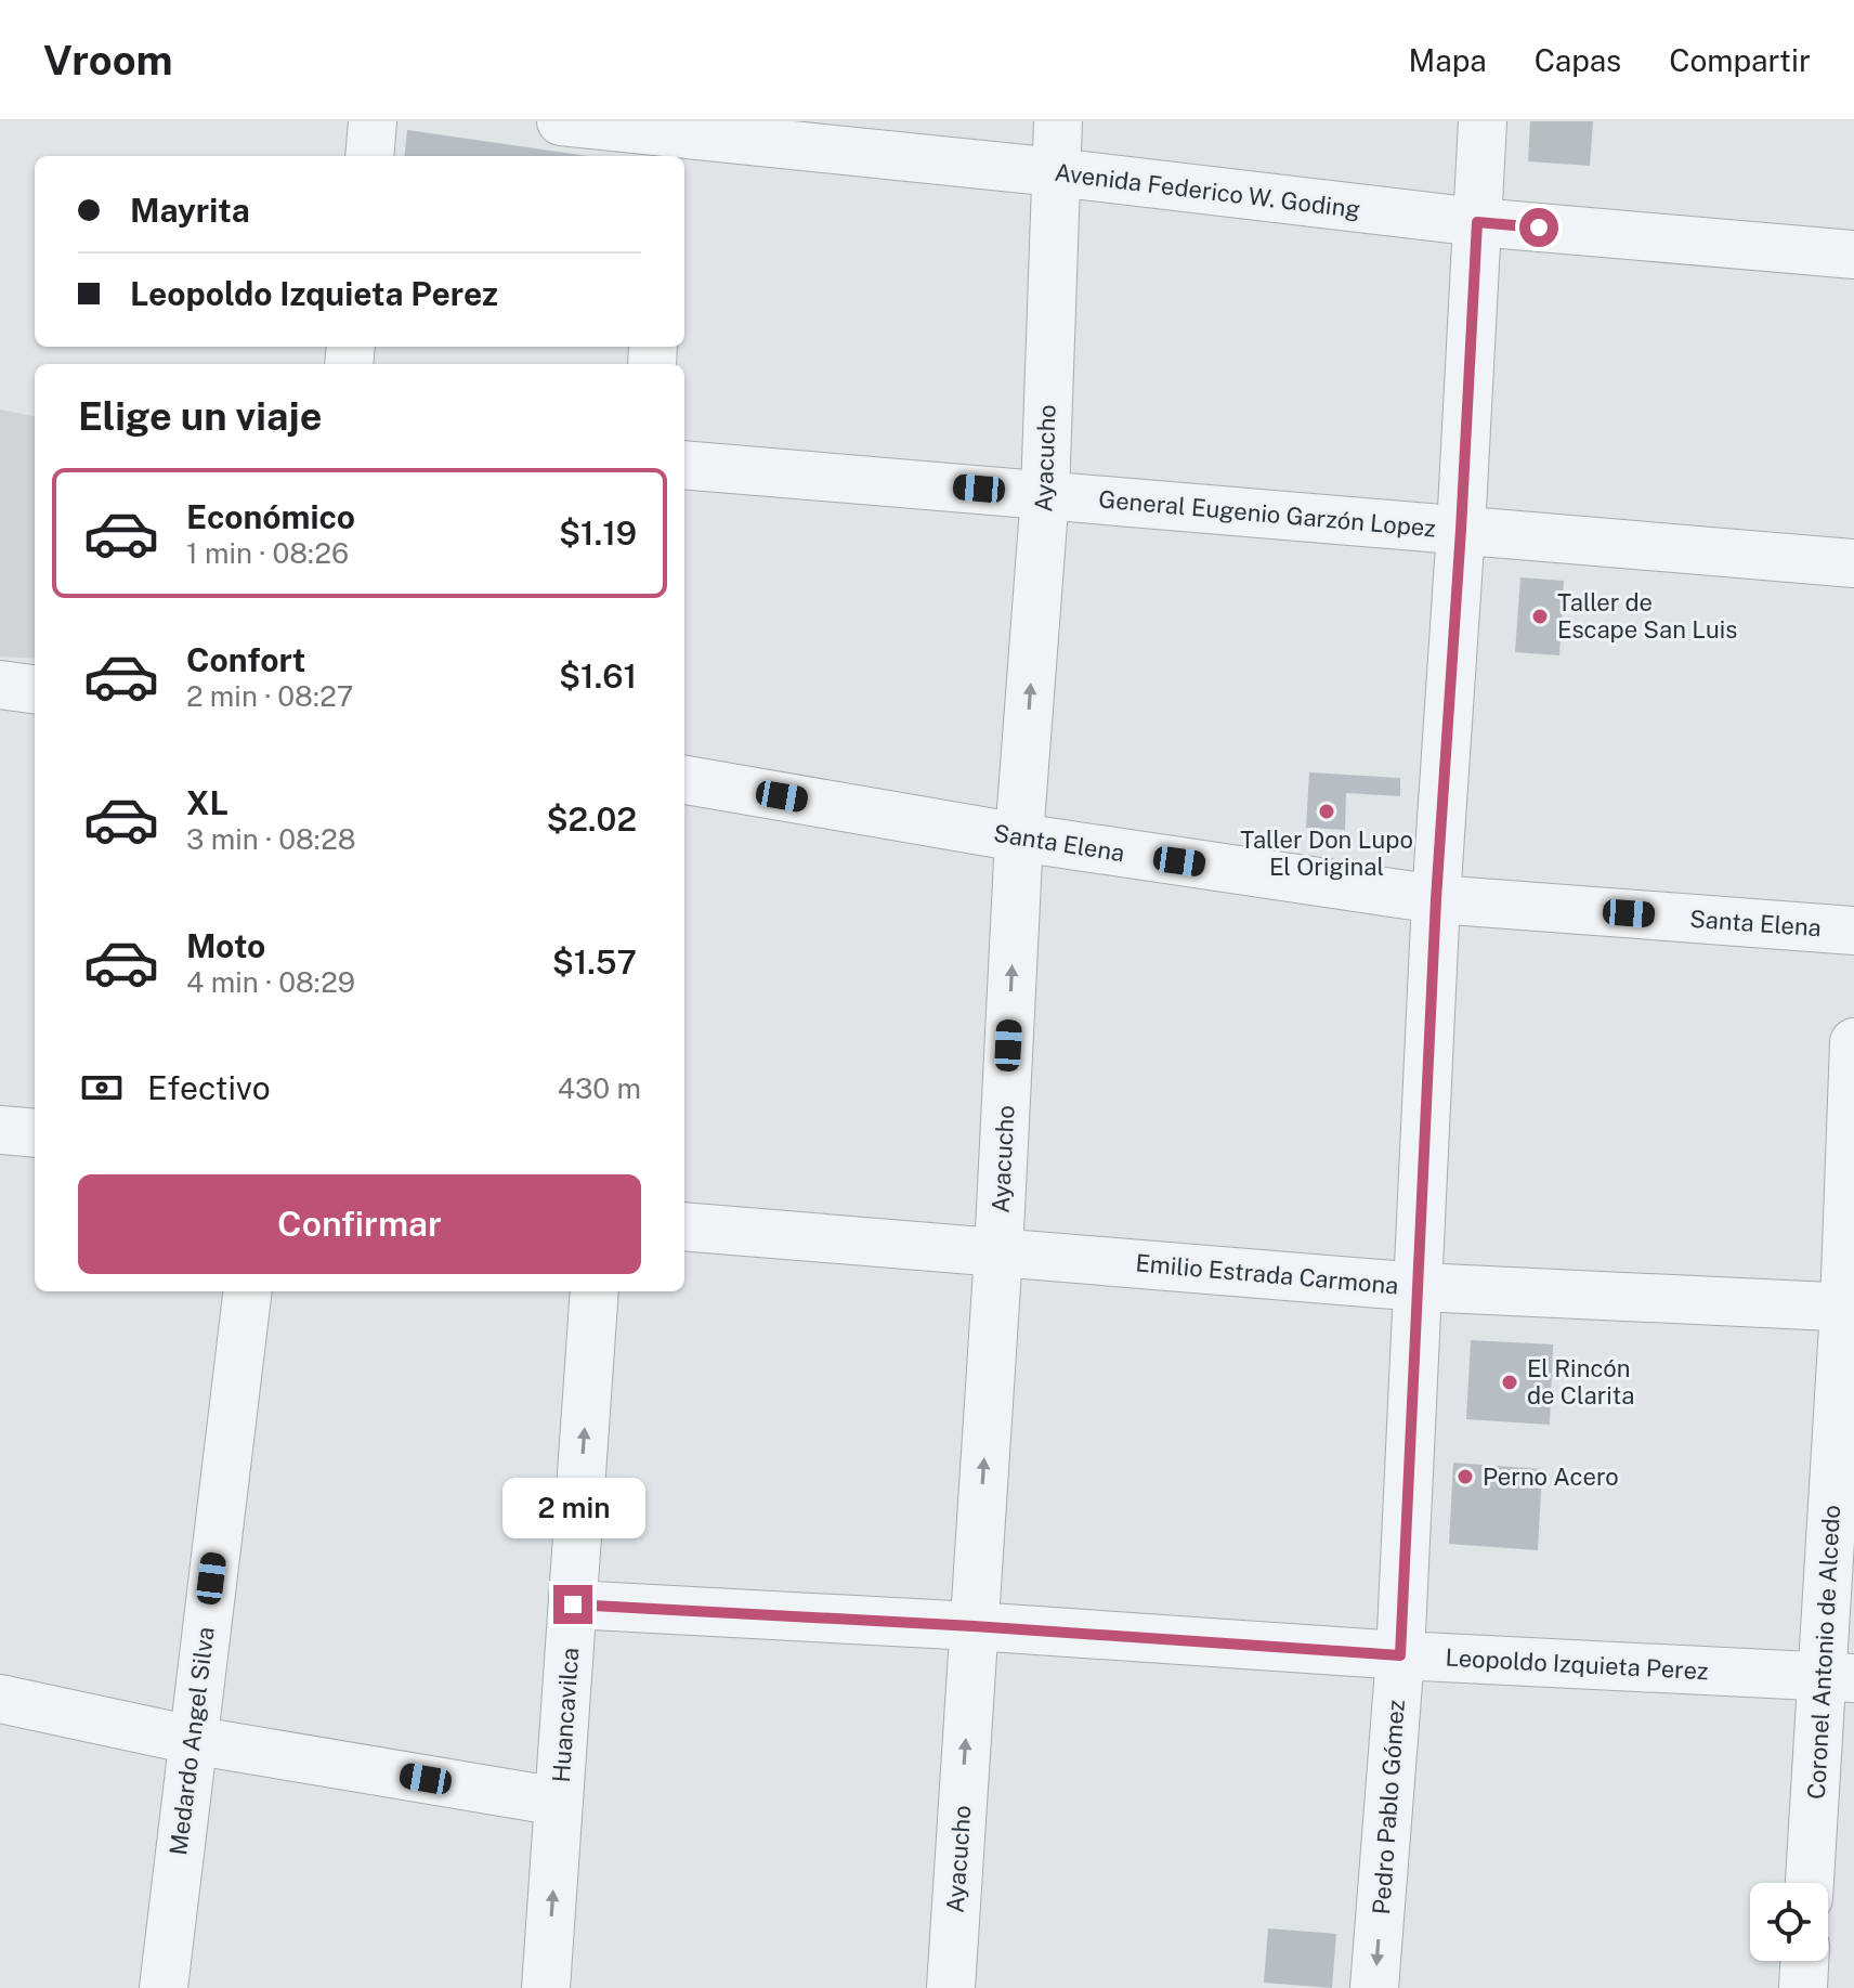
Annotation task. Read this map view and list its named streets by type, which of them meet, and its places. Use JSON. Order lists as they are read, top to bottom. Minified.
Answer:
{"streets":{"street":["Avenida Federico W. Goding","Ayacucho","General Eugenio Garzón Lopez","Santa Elena","Emilio Estrada Carmona","Coronel Antonio de Alcedo","Leopoldo Izquieta Perez","Huancavilca","Medardo Angel Silva","Pedro Pablo Gómez"]},"crossings":[["Avenida Federico W. Goding","Ayacucho"],["Avenida Federico W. Goding","Pedro Pablo Gómez"],["Ayacucho","General Eugenio Garzón Lopez"],["Ayacucho","Santa Elena"],["Ayacucho","Emilio Estrada Carmona"],["Ayacucho","Leopoldo Izquieta Perez"],["General Eugenio Garzón Lopez","Pedro Pablo Gómez"],["Santa Elena","Pedro Pablo Gómez"],["Emilio Estrada Carmona","Coronel Antonio de Alcedo"],["Emilio Estrada Carmona","Pedro Pablo Gómez"],["Coronel Antonio de Alcedo","Leopoldo Izquieta Perez"],["Leopoldo Izquieta Perez","Huancavilca"],["Leopoldo Izquieta Perez","Pedro Pablo Gómez"]],"one_way":["Ayacucho","Huancavilca"],"places":["Taller de Escape San Luis","Taller Don Lupo El Original","El Rincón de Clarita","Perno Acero"],"page":{"header":"Vroom","nav":["Mapa","Capas","Compartir"],"banner":["Mayrita","Leopoldo Izquieta Perez"],"heading":"Elige un viaje","list":[{"name":"Económico","note":"1 min · 08:26","value":"$1.19"},{"name":"Confort","note":"2 min · 08:27","value":"$1.61"},{"name":"XL","note":"3 min · 08:28","value":"$2.02"},{"name":"Moto","note":"4 min · 08:29","value":"$1.57"}],"pay":["Efectivo","430 m"],"buttons":"Confirmar","bubble":"2 min"}}
